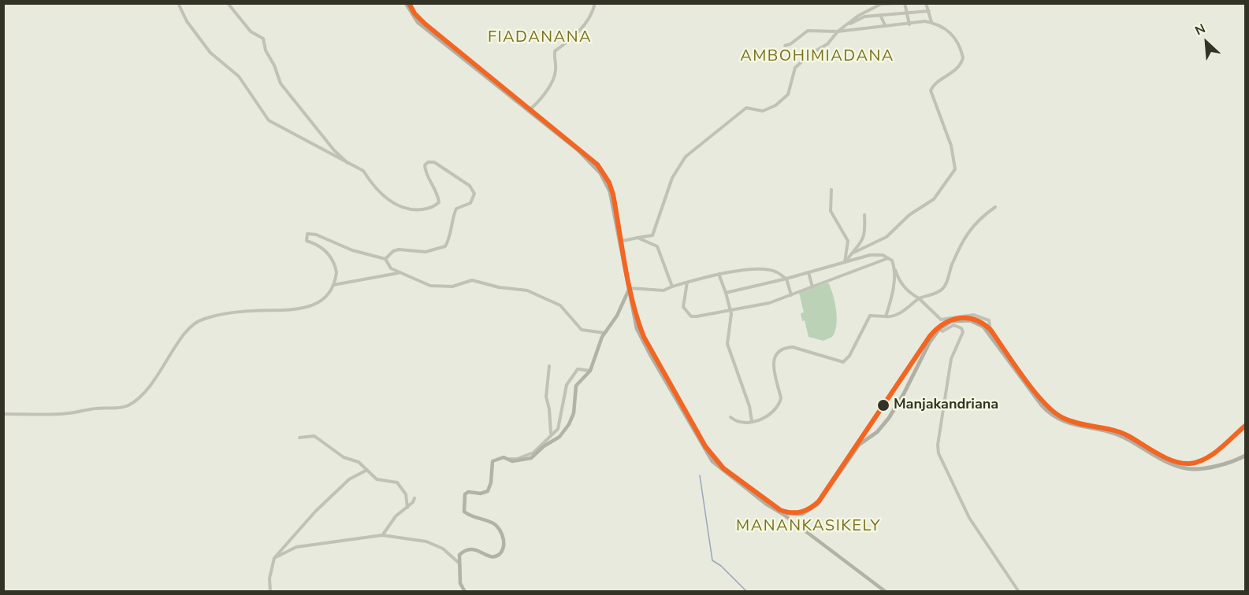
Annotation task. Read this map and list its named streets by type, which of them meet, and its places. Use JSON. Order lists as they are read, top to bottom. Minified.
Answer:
{"districts":["FIADANANA","AMBOHIMIADANA","MANANKASIKELY"],"places":["Manjakandriana"],"north":"top left"}
